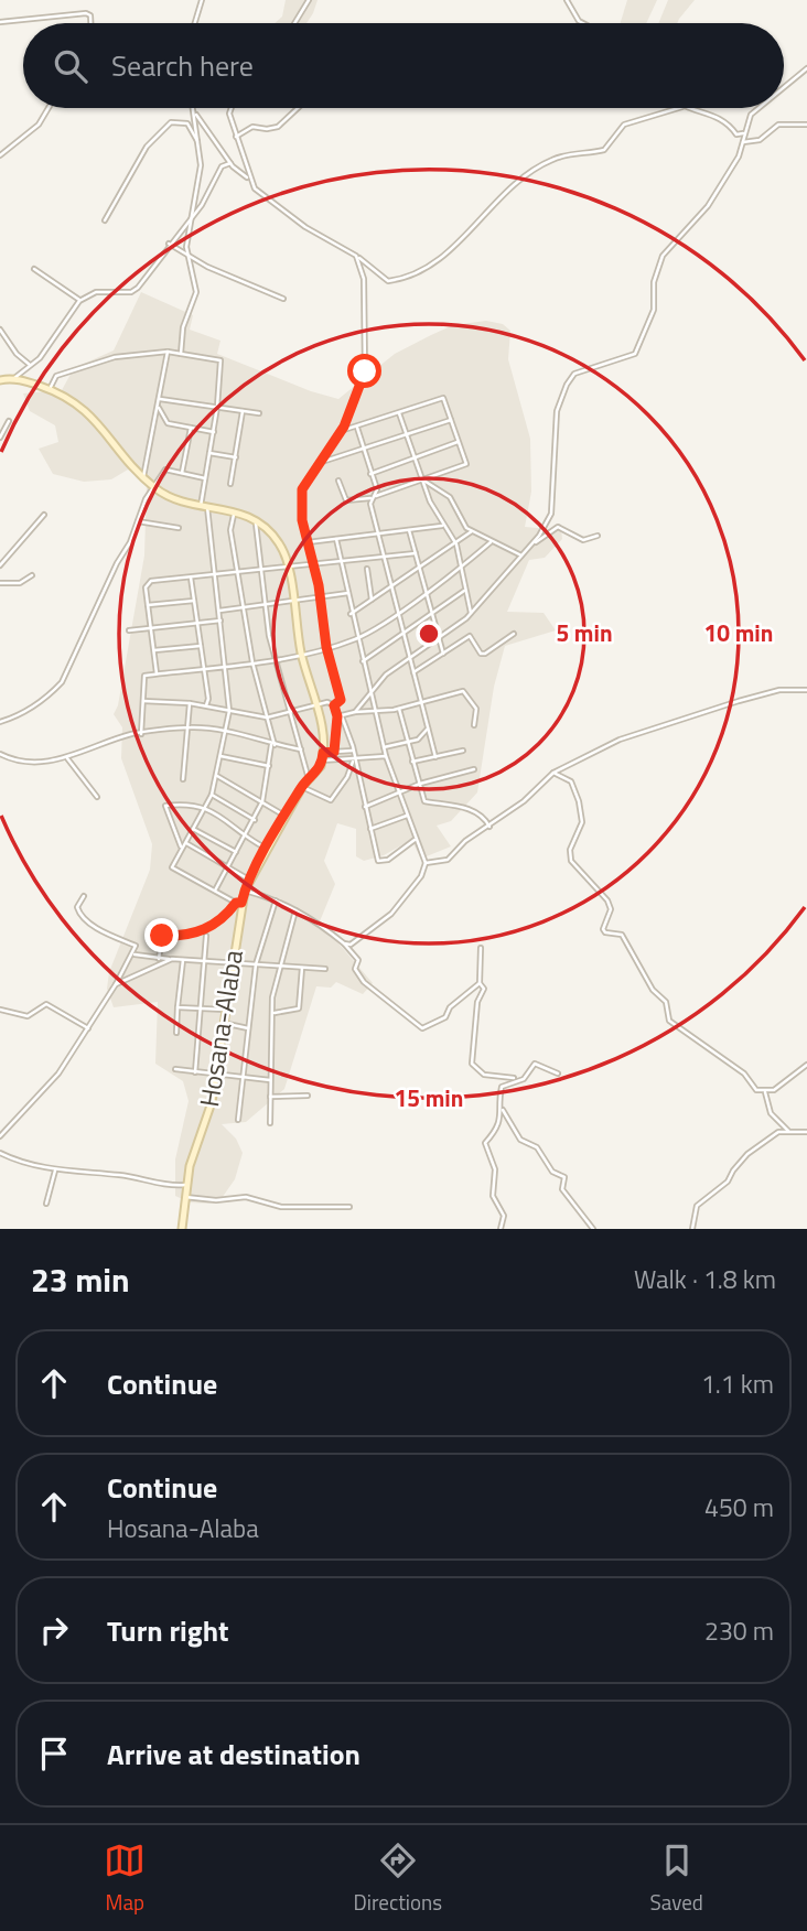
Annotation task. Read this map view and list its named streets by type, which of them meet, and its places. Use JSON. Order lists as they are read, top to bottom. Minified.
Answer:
{"streets":{"main road":["Hosana-Alaba"]},"page":{"search":"Search here","heading":["23 min","Walk · 1.8 km"],"list":[["Continue","1.1 km"],["Continue","Hosana-Alaba","450 m"],["Turn right","230 m"],"Arrive at destination"],"nav":["Map","Directions","Saved"]},"rings":["5 min","10 min","15 min"]}
